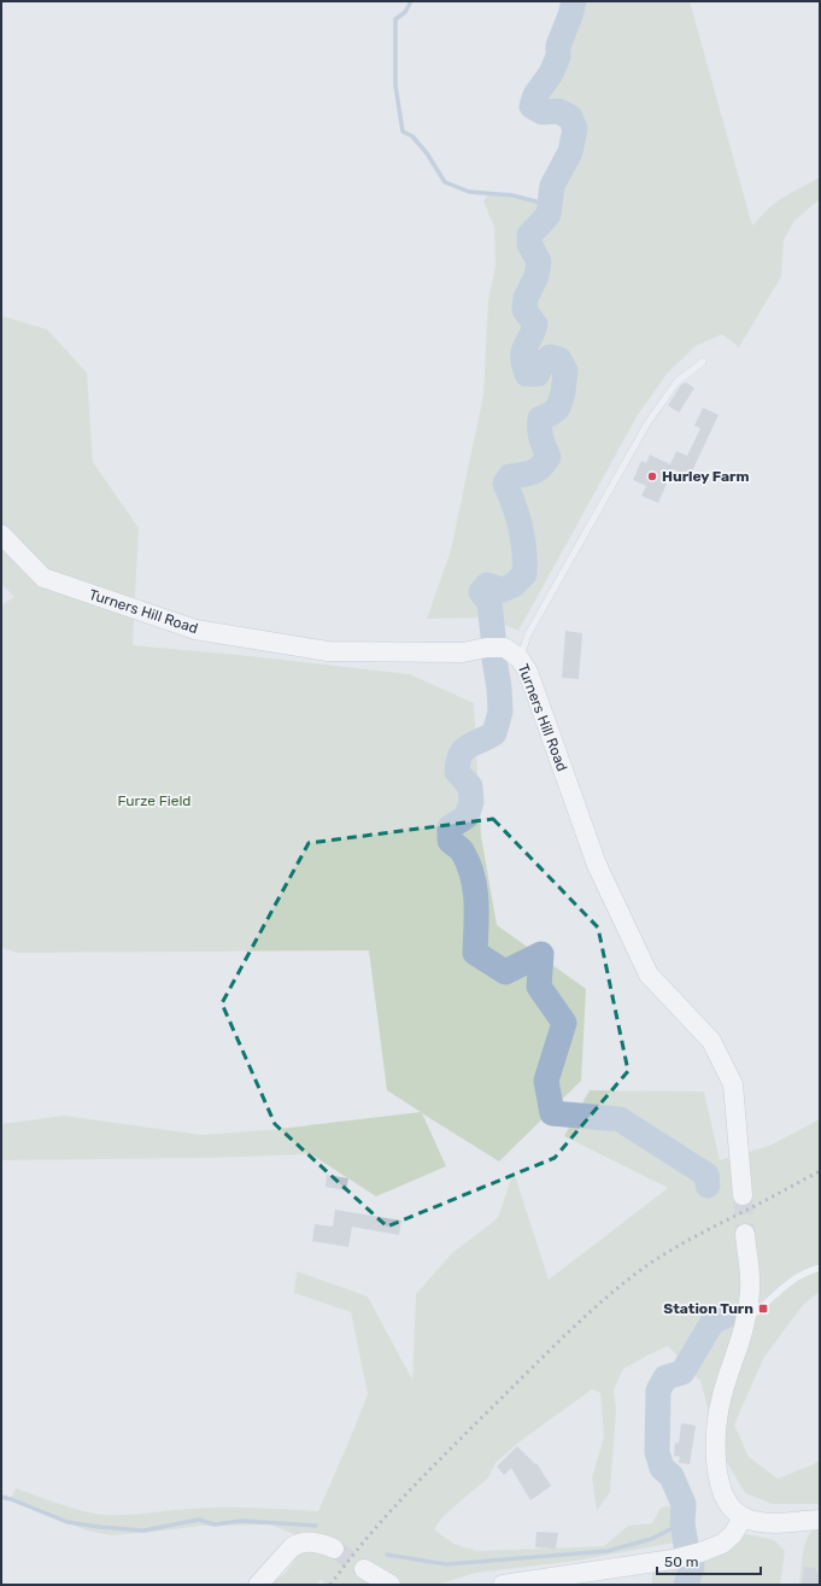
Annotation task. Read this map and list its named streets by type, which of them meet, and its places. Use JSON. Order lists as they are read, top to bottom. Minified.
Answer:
{"streets":{"main road":["Turners Hill Road"]},"parks":["Furze Field"],"places":{"other":["Hurley Farm"],"transit":["Station Turn"]},"scale_bar":"50 m"}
